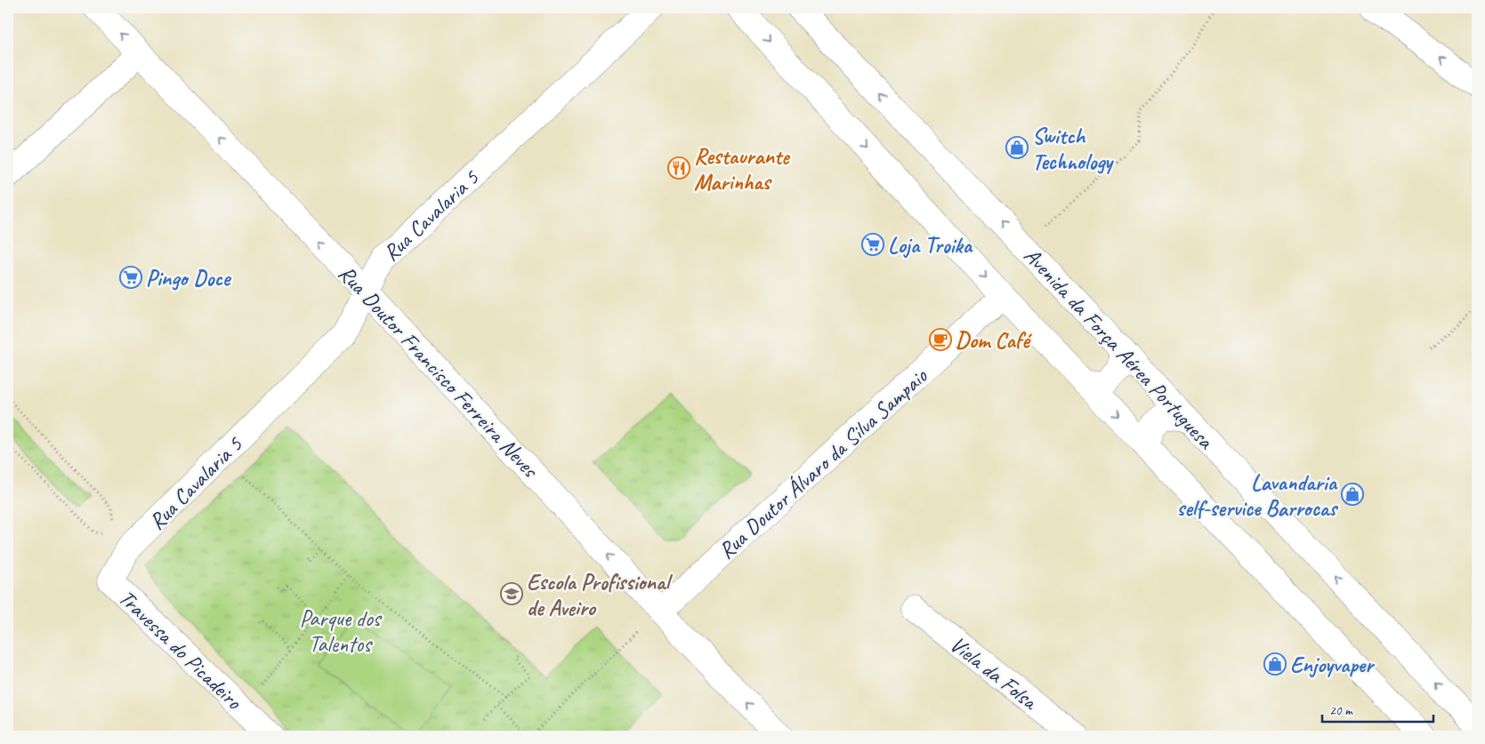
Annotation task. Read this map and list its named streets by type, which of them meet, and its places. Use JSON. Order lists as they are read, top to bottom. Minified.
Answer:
{"streets":{"street":["Rua Cavalaria 5","Avenida da Força Aérea Portuguesa","Rua Doutor Francisco Ferreira Neves","Rua Doutor Álvaro da Silva Sampaio","Travessa do Picadeiro","Viela da Folsa"]},"crossings":[["Rua Cavalaria 5","Rua Doutor Francisco Ferreira Neves"],["Rua Cavalaria 5","Travessa do Picadeiro"],["Rua Doutor Francisco Ferreira Neves","Rua Doutor Álvaro da Silva Sampaio"]],"one_way":["Rua Doutor Francisco Ferreira Neves"],"parks":["Parque dos Talentos"],"places":{"shop":["Switch Technology","Lavandaria self-service Barrocas","Enjoyvaper"],"restaurant":["Restaurante Marinhas"],"supermarket":["Loja Troika","Pingo Doce"],"cafe":["Dom Café"],"school or university":["Escola Profissional de Aveiro"]},"scale_bar":"20 m"}
